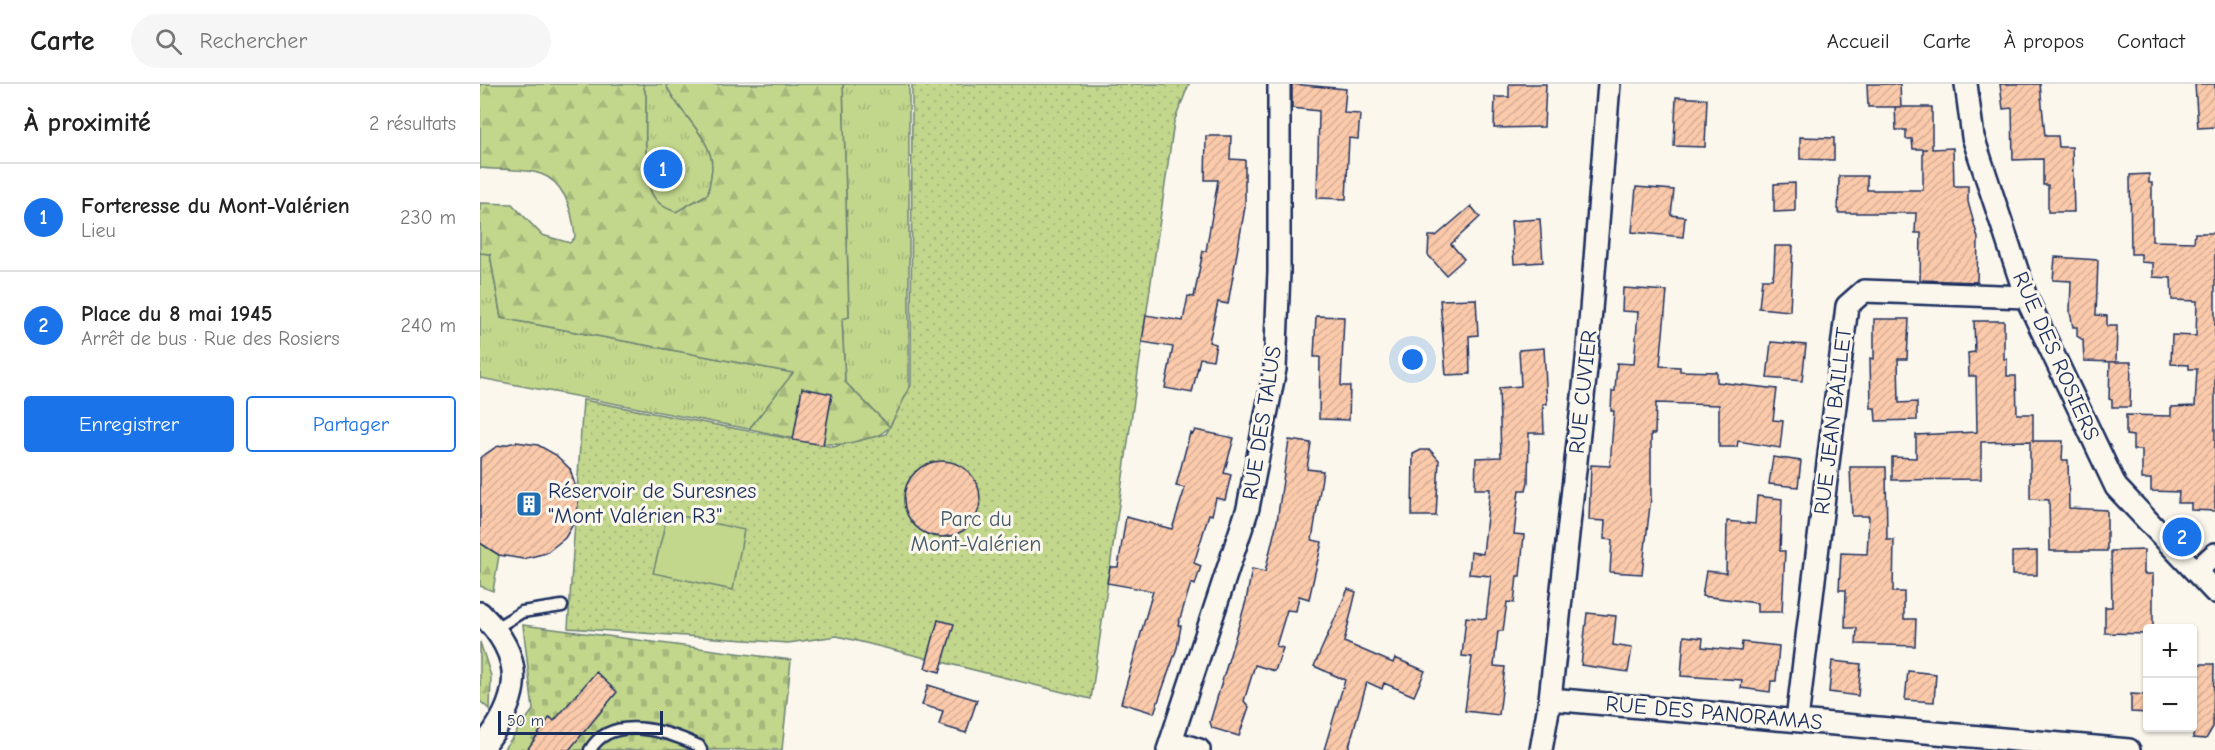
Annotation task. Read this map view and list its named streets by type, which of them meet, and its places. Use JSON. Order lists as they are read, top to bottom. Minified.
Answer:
{"streets":{"street":["RUE DES ROSIERS","RUE CUVIER","RUE JEAN BAILLET","RUE DES TALUS","RUE DES PANORAMAS"]},"crossings":[["RUE DES ROSIERS","RUE JEAN BAILLET"],["RUE CUVIER","RUE DES PANORAMAS"],["RUE JEAN BAILLET","RUE DES PANORAMAS"]],"parks":["Parc du Mont-Valérien"],"places":{"building":["Réservoir de Suresnes \"Mont Valérien R3\""]},"scale_bar":"50 m","page":{"header":"Carte","search":"Rechercher","nav":["Accueil","Carte","À propos","Contact"],"heading":["À proximité","2 résultats"],"pins":["1","2"],"list":[{"mark":"1","name":"Forteresse du Mont-Valérien","note":"Lieu","value":"230 m"},{"mark":"2","name":"Place du 8 mai 1945","note":"Arrêt de bus · Rue des Rosiers","value":"240 m"}],"buttons":["Enregistrer","Partager"],"map_buttons":["+","−"],"scale":"50 m"}}
